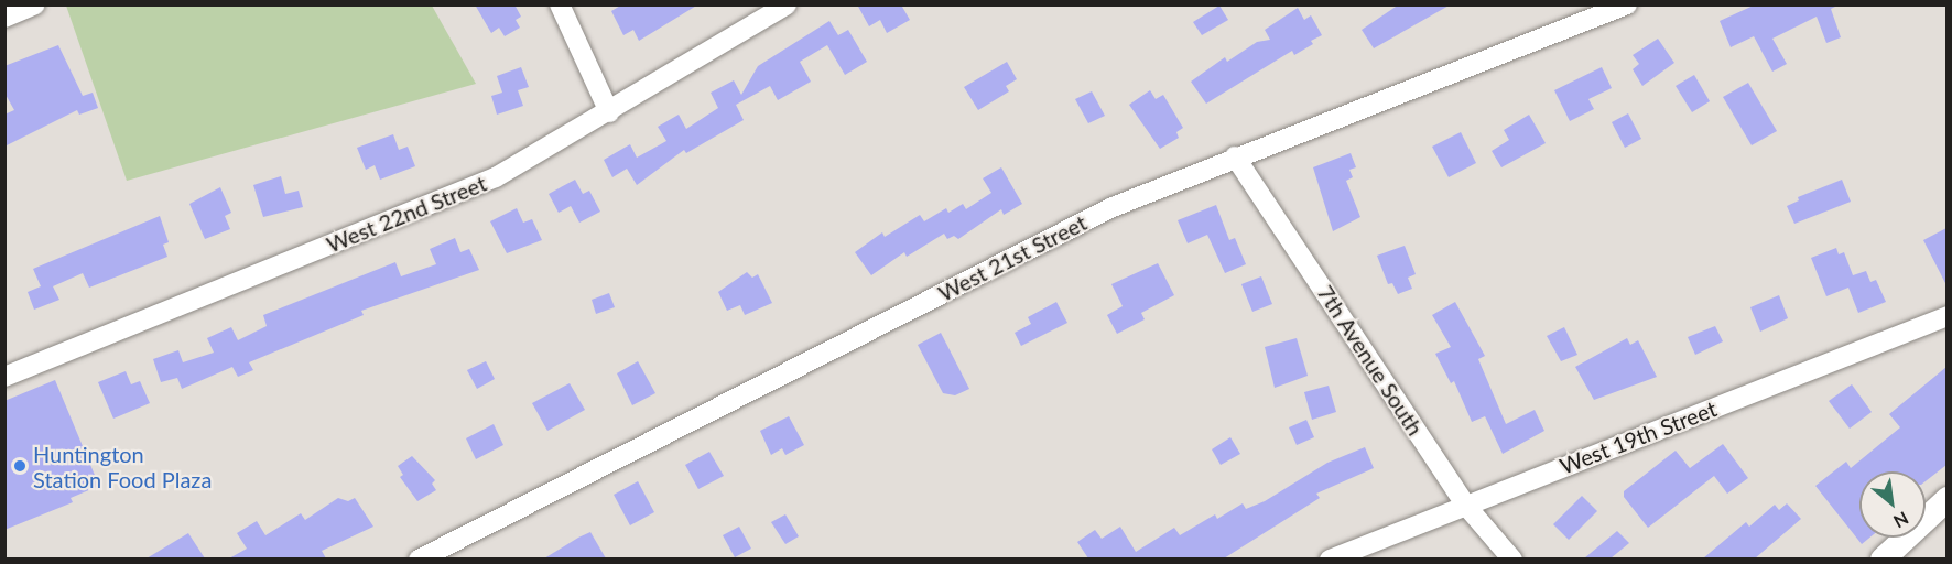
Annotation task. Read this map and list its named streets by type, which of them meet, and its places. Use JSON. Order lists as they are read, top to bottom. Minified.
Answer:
{"streets":{"street":["West 22nd Street","West 21st Street","7th Avenue South","West 19th Street"]},"crossings":[["West 21st Street","7th Avenue South"],["7th Avenue South","West 19th Street"]],"places":["Huntington Station Food Plaza"],"north":"bottom right"}
